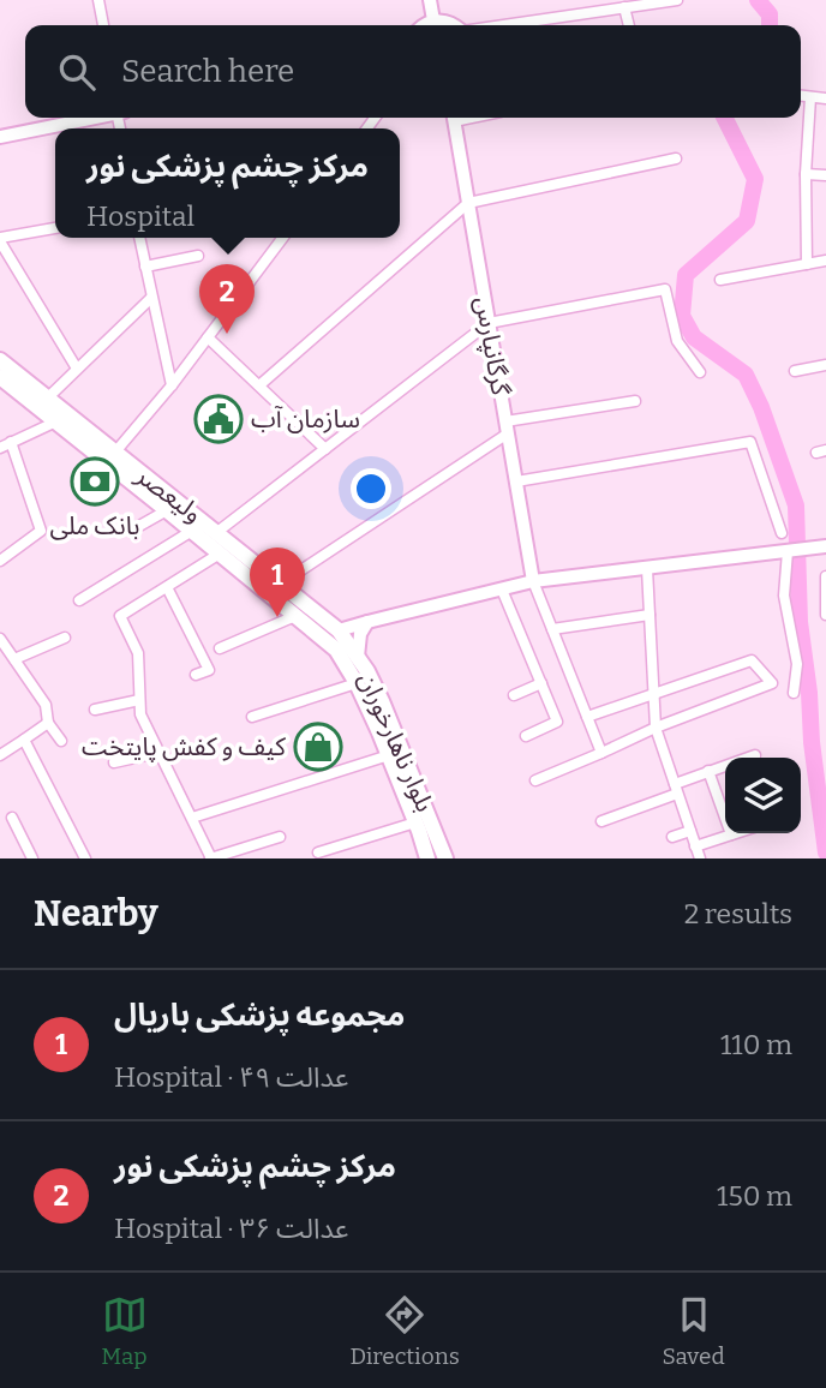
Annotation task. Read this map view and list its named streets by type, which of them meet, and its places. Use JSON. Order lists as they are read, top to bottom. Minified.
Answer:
{"streets":{"main road":["گرگانپارس","ولیعصر","بلوار ناهارخوران"]},"crossings":[["ولیعصر","بلوار ناهارخوران"]],"places":{"public building":["سازمان آب"],"bank":["بانک ملی"],"shop":["کیف و کفش پایتخت"]},"page":{"search":"Search here","popup":["مرکز چشم پزشکی نور","Hospital"],"pins":["2","1"],"heading":["Nearby","2 results"],"list":[{"mark":"1","name":"مجموعه پزشکی باریال","note":"Hospital · عدالت ۴۹","value":"110 m"},{"mark":"2","name":"مرکز چشم پزشکی نور","note":"Hospital · عدالت ۳۶","value":"150 m"}],"nav":["Map","Directions","Saved"]}}
